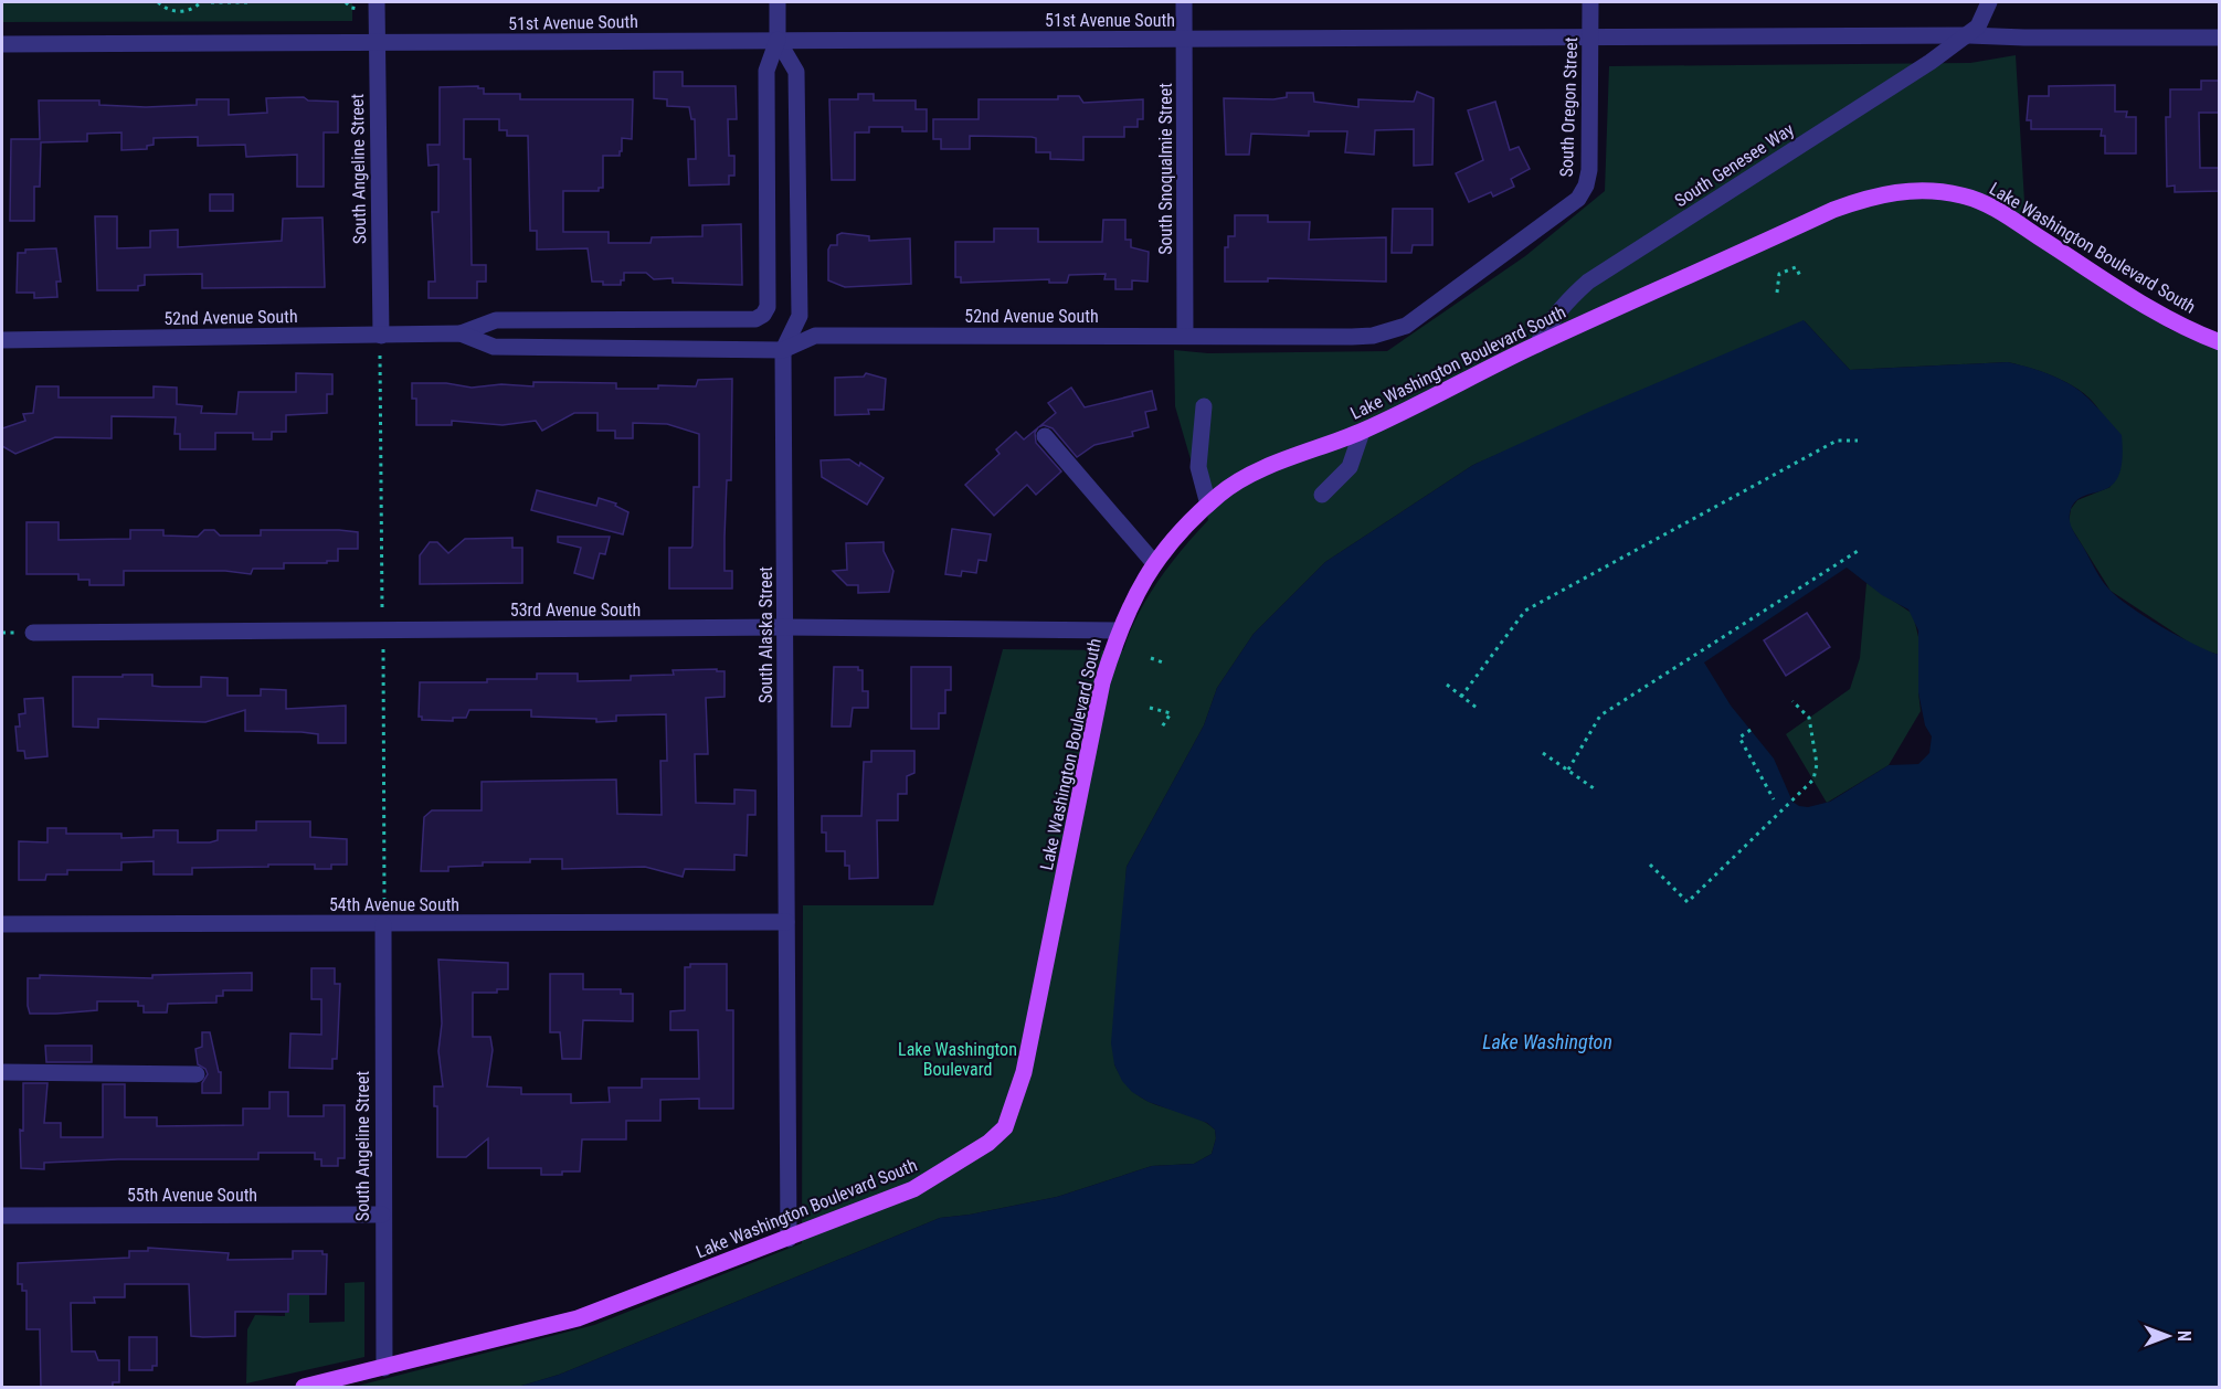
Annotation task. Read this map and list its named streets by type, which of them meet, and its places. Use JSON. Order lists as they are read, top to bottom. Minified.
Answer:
{"streets":{"main road":["Lake Washington Boulevard South"],"street":["51st Avenue South","South Oregon Street","South Genesee Way","South Angeline Street","South Snoqualmie Street","52nd Avenue South","53rd Avenue South","South Alaska Street","54th Avenue South","55th Avenue South"]},"crossings":[["51st Avenue South","South Oregon Street"],["51st Avenue South","South Genesee Way"],["51st Avenue South","South Angeline Street"],["51st Avenue South","South Snoqualmie Street"],["51st Avenue South","52nd Avenue South"],["51st Avenue South","South Alaska Street"],["South Oregon Street","52nd Avenue South"],["South Genesee Way","Lake Washington Boulevard South"],["South Angeline Street","Lake Washington Boulevard South"],["South Angeline Street","52nd Avenue South"],["South Angeline Street","54th Avenue South"],["South Angeline Street","55th Avenue South"],["South Snoqualmie Street","52nd Avenue South"],["Lake Washington Boulevard South","53rd Avenue South"],["Lake Washington Boulevard South","South Alaska Street"],["52nd Avenue South","South Alaska Street"],["53rd Avenue South","South Alaska Street"],["South Alaska Street","54th Avenue South"]],"water":["Lake Washington"],"parks":["Lake Washington Boulevard"],"north":"right"}
